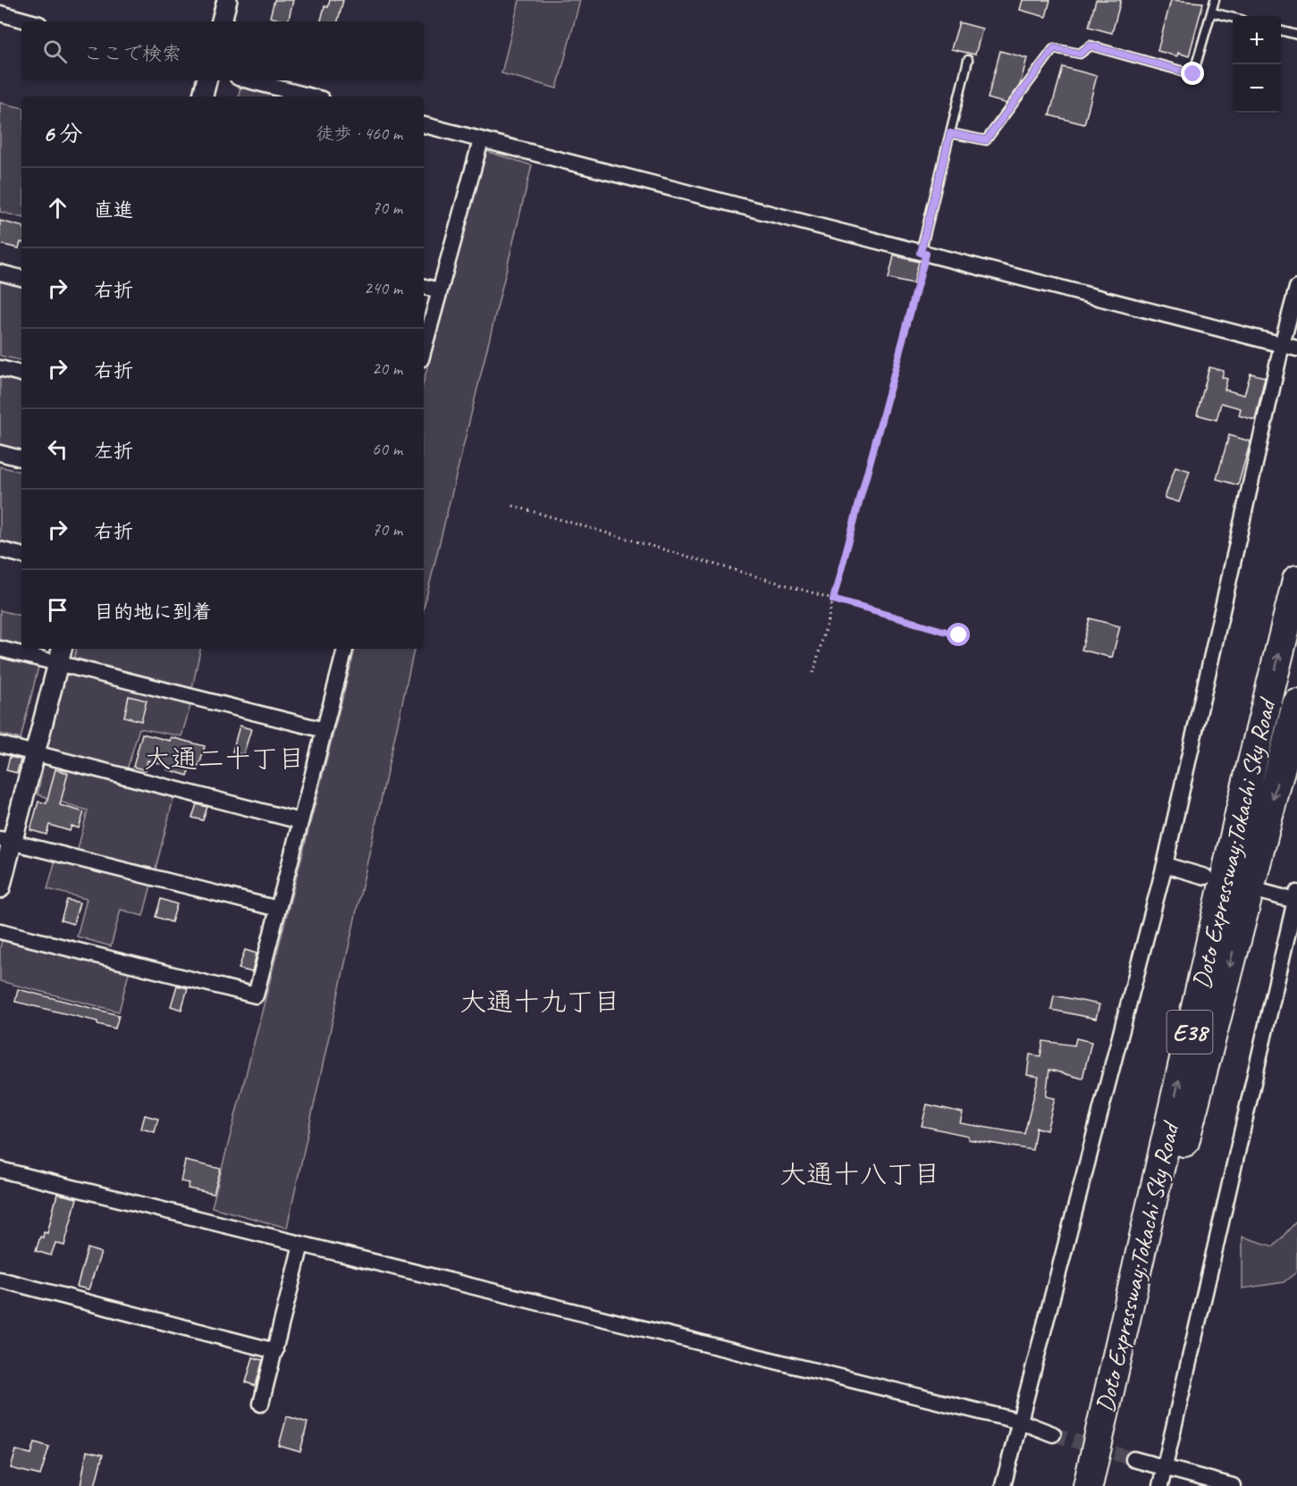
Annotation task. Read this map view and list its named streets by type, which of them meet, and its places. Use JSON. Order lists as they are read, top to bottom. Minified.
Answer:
{"streets":{"highway":["Doto Expressway;Tokachi Sky Road","E38"]},"districts":["大通二十丁目","大通十九丁目","大通十八丁目"],"page":{"map_buttons":["+","−"],"search":"ここで検索","heading":["6 分","徒歩 · 460 m"],"list":[["直進","70 m"],["右折","240 m"],["右折","20 m"],["左折","60 m"],["右折","70 m"],"目的地に到着"]}}
